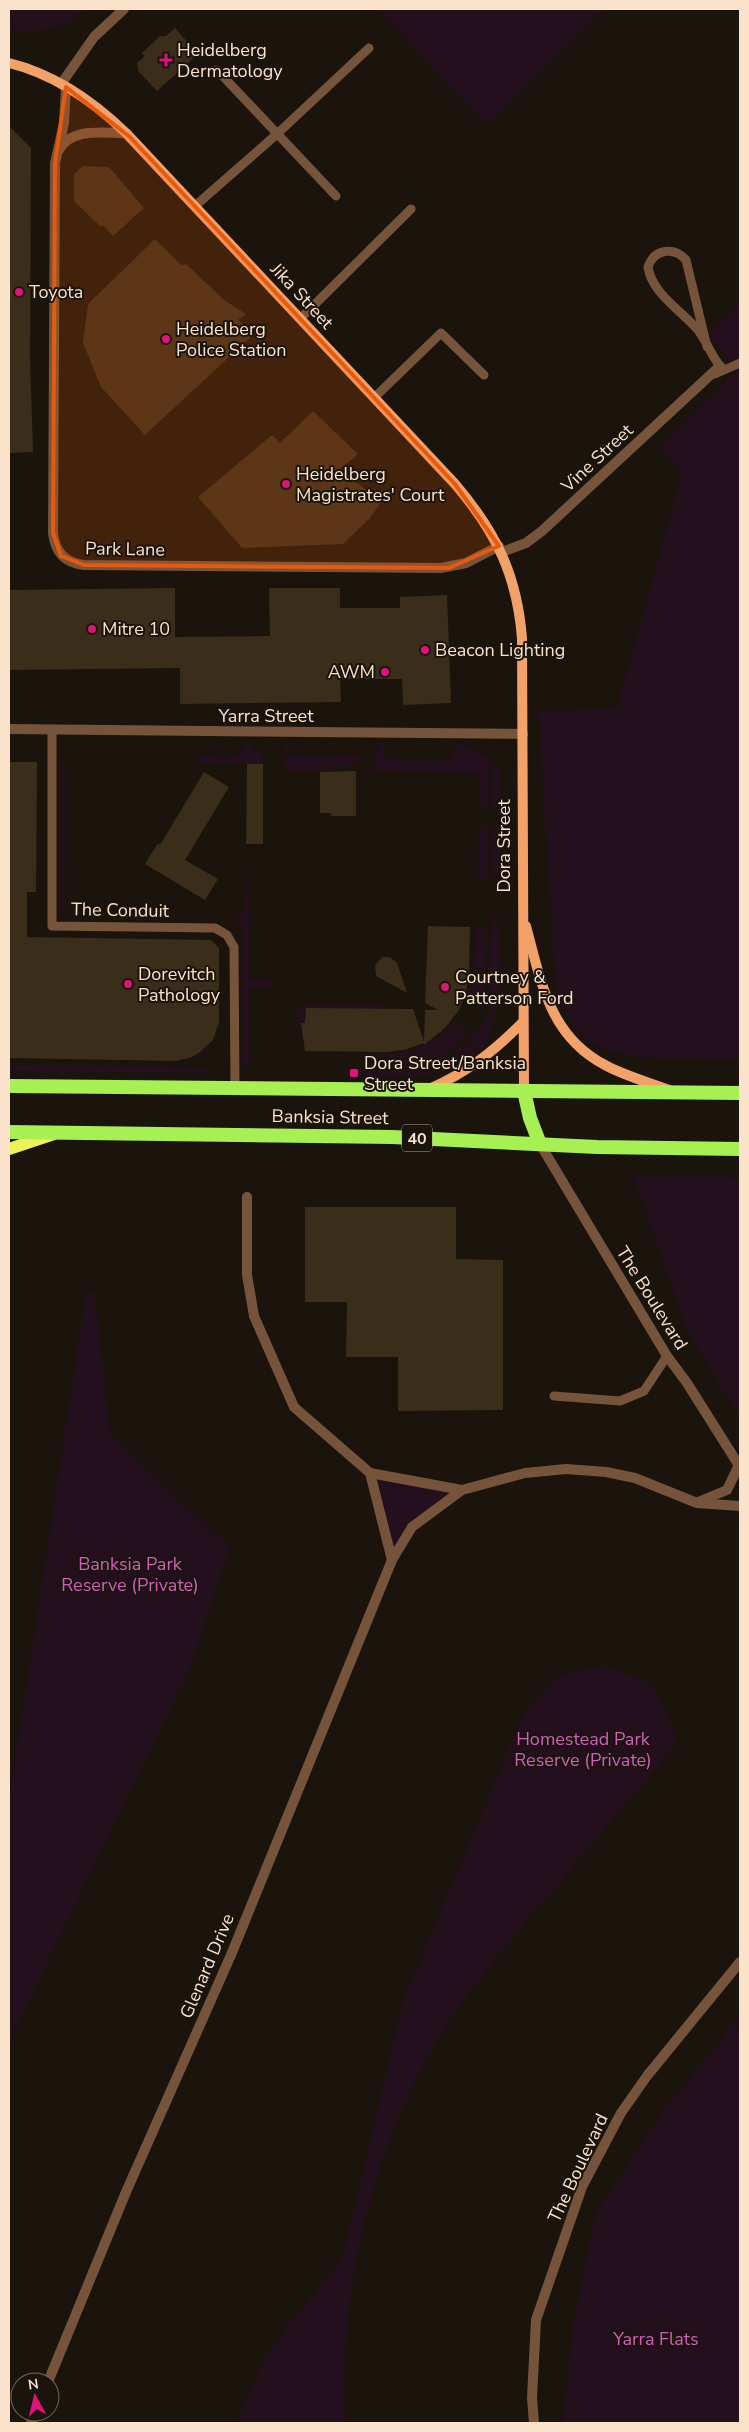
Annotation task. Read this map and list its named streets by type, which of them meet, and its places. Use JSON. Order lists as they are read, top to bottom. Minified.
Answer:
{"streets":{"highway":["Dora Street","Banksia Street","40"],"main road":["Jika Street"],"street":["Vine Street","Park Lane","Yarra Street","The Boulevard","Glenard Drive"],"lane":["The Conduit"]},"crossings":[["Jika Street","Vine Street"],["Jika Street","Park Lane"],["Jika Street","Dora Street"],["Vine Street","Park Lane"],["Vine Street","Dora Street"],["Park Lane","Dora Street"],["Yarra Street","Dora Street"],["Yarra Street","The Conduit"],["Dora Street","Banksia Street"],["Dora Street","The Boulevard"],["The Conduit","Banksia Street"],["Banksia Street","The Boulevard"]],"parks":["Banksia Park Reserve (Private)","Homestead Park Reserve (Private)","Yarra Flats"],"places":{"health":["Heidelberg Dermatology"],"other":["Toyota","Heidelberg Police Station","Heidelberg Magistrates' Court","Mitre 10","Beacon Lighting","AWM","Dorevitch Pathology","Courtney & Patterson Ford"],"transit":["Dora Street/Banksia Street"]},"north":"top"}
